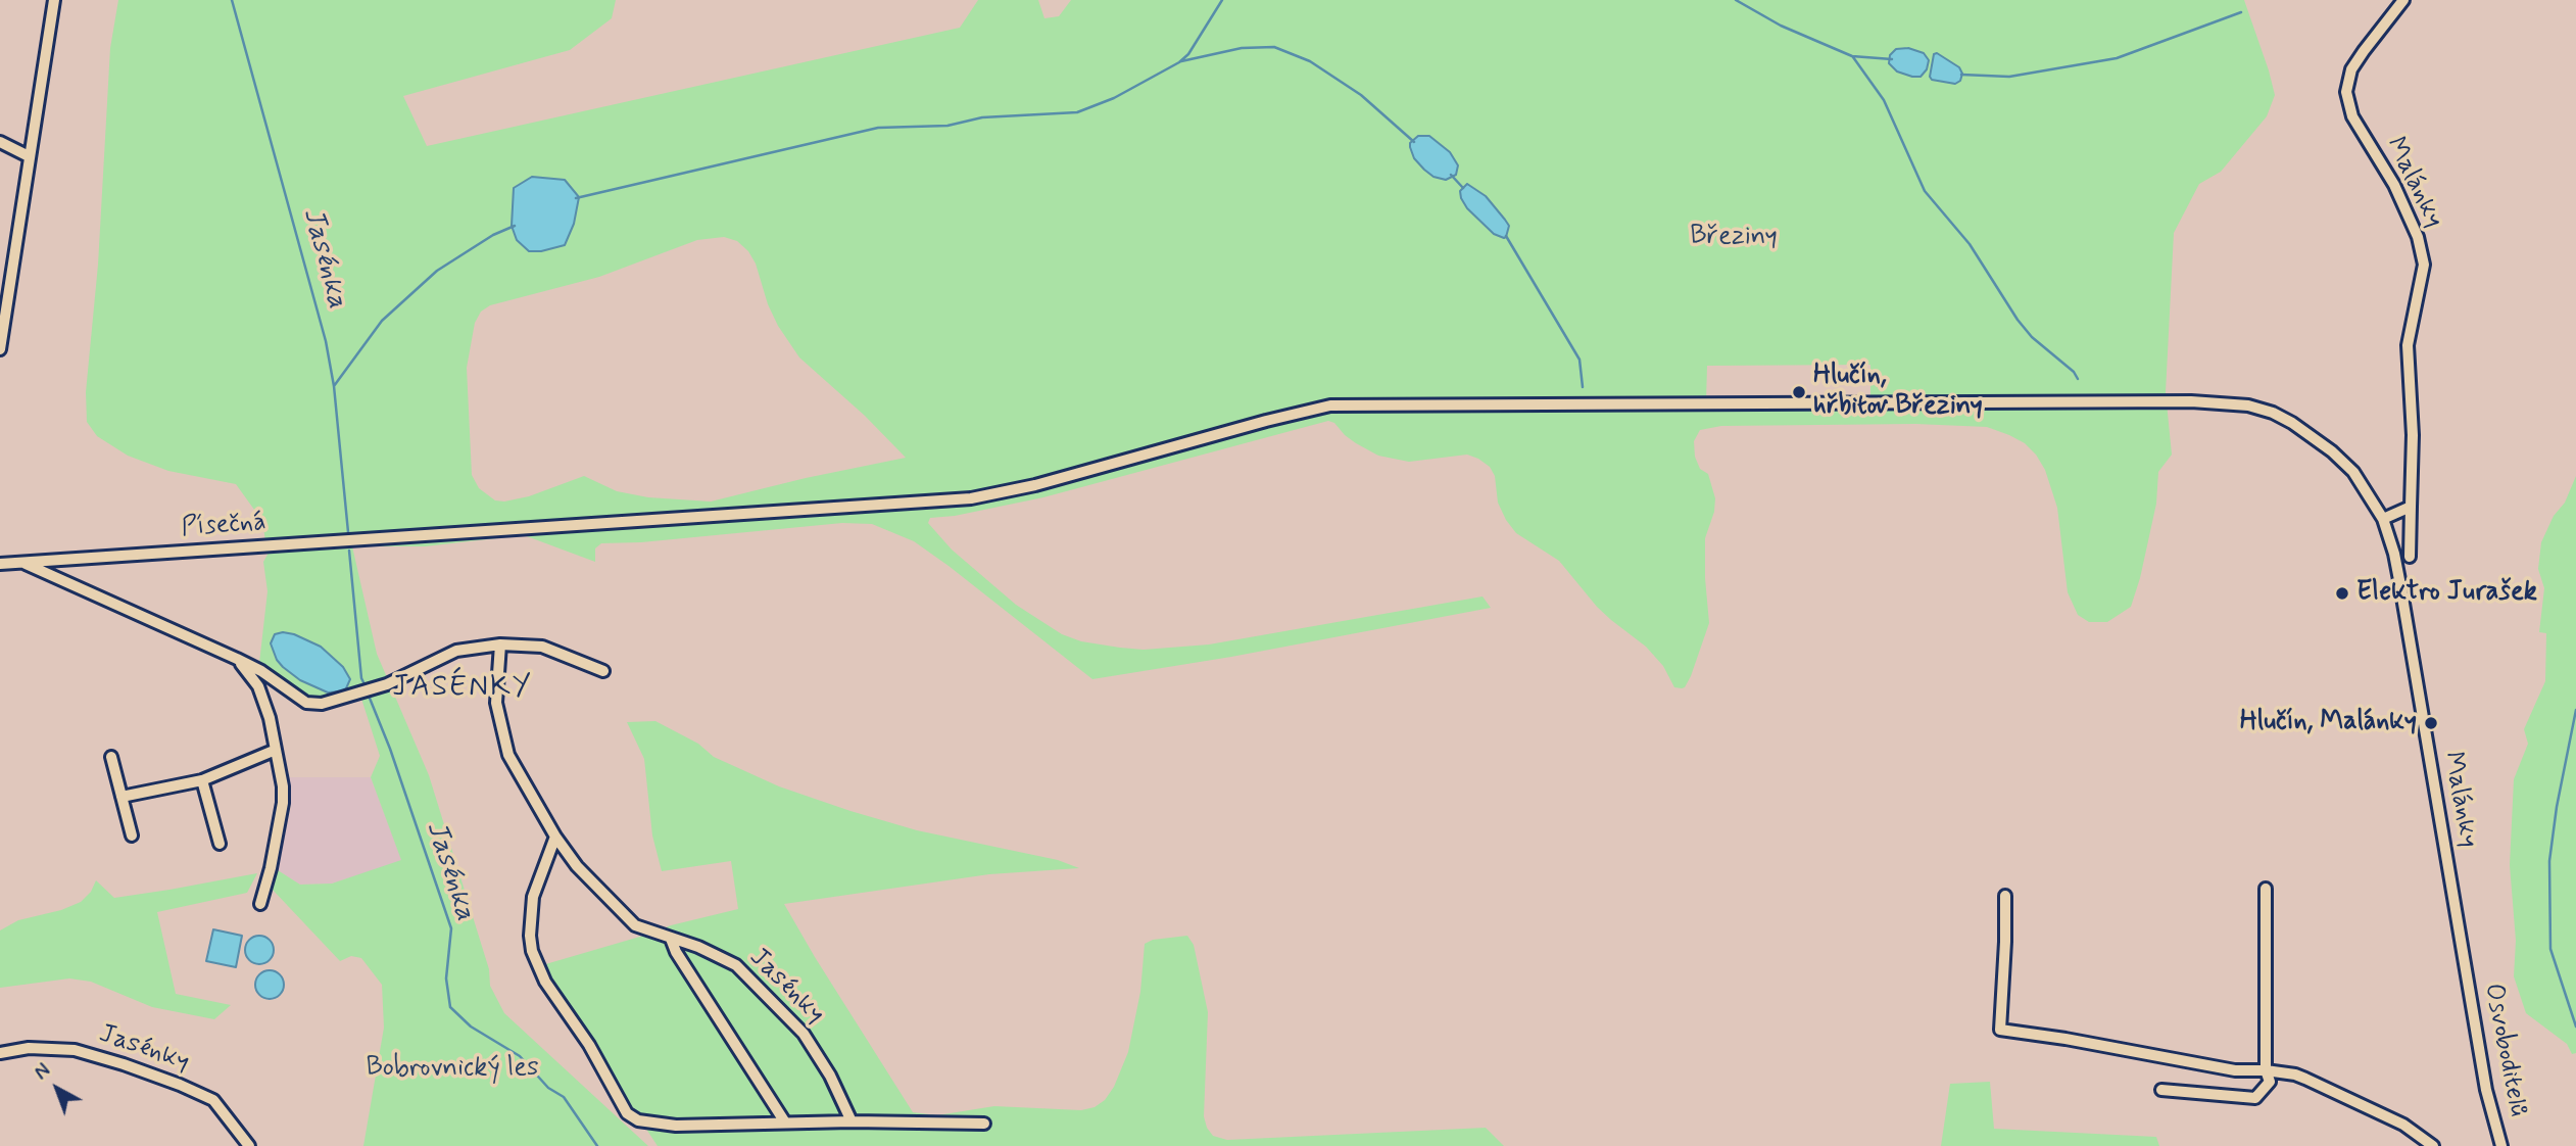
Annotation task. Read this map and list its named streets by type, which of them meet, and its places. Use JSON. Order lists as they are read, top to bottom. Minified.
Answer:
{"streets":{"street":["Malánky","Písečná","Jasénky","Osvoboditelů"]},"crossings":[["Malánky","Písečná"],["Malánky","Osvoboditelů"]],"districts":["JASÉNKY"],"water":["Jasénka"],"parks":["Březiny","Bobrovnický les"],"places":["Hlučín, hřbitov Březiny","Elektro Jurašek","Hlučín, Malánky"],"north":"top left"}
